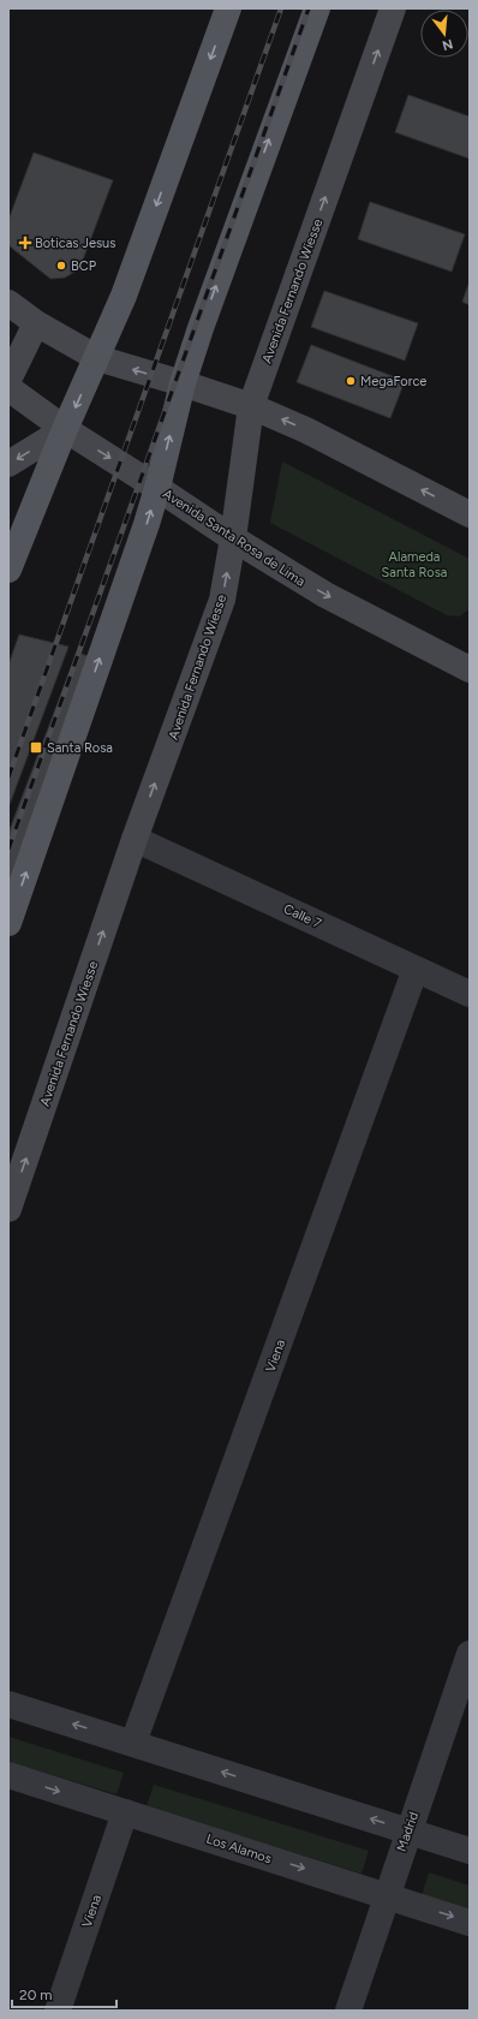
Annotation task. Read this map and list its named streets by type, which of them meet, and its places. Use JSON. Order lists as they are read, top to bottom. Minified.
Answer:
{"streets":{"main road":["Avenida Fernando Wiesse","Avenida Santa Rosa de Lima"],"street":["Calle 7","Viena","Madrid","Los Alamos"]},"crossings":[["Avenida Fernando Wiesse","Avenida Santa Rosa de Lima"],["Avenida Fernando Wiesse","Calle 7"],["Calle 7","Viena"],["Viena","Los Alamos"],["Madrid","Los Alamos"]],"parks":["Alameda Santa Rosa"],"places":{"health":["Boticas Jesus"],"other":["BCP","MegaForce"],"transit":["Santa Rosa"]},"scale_bar":"20 m","north":"bottom"}
